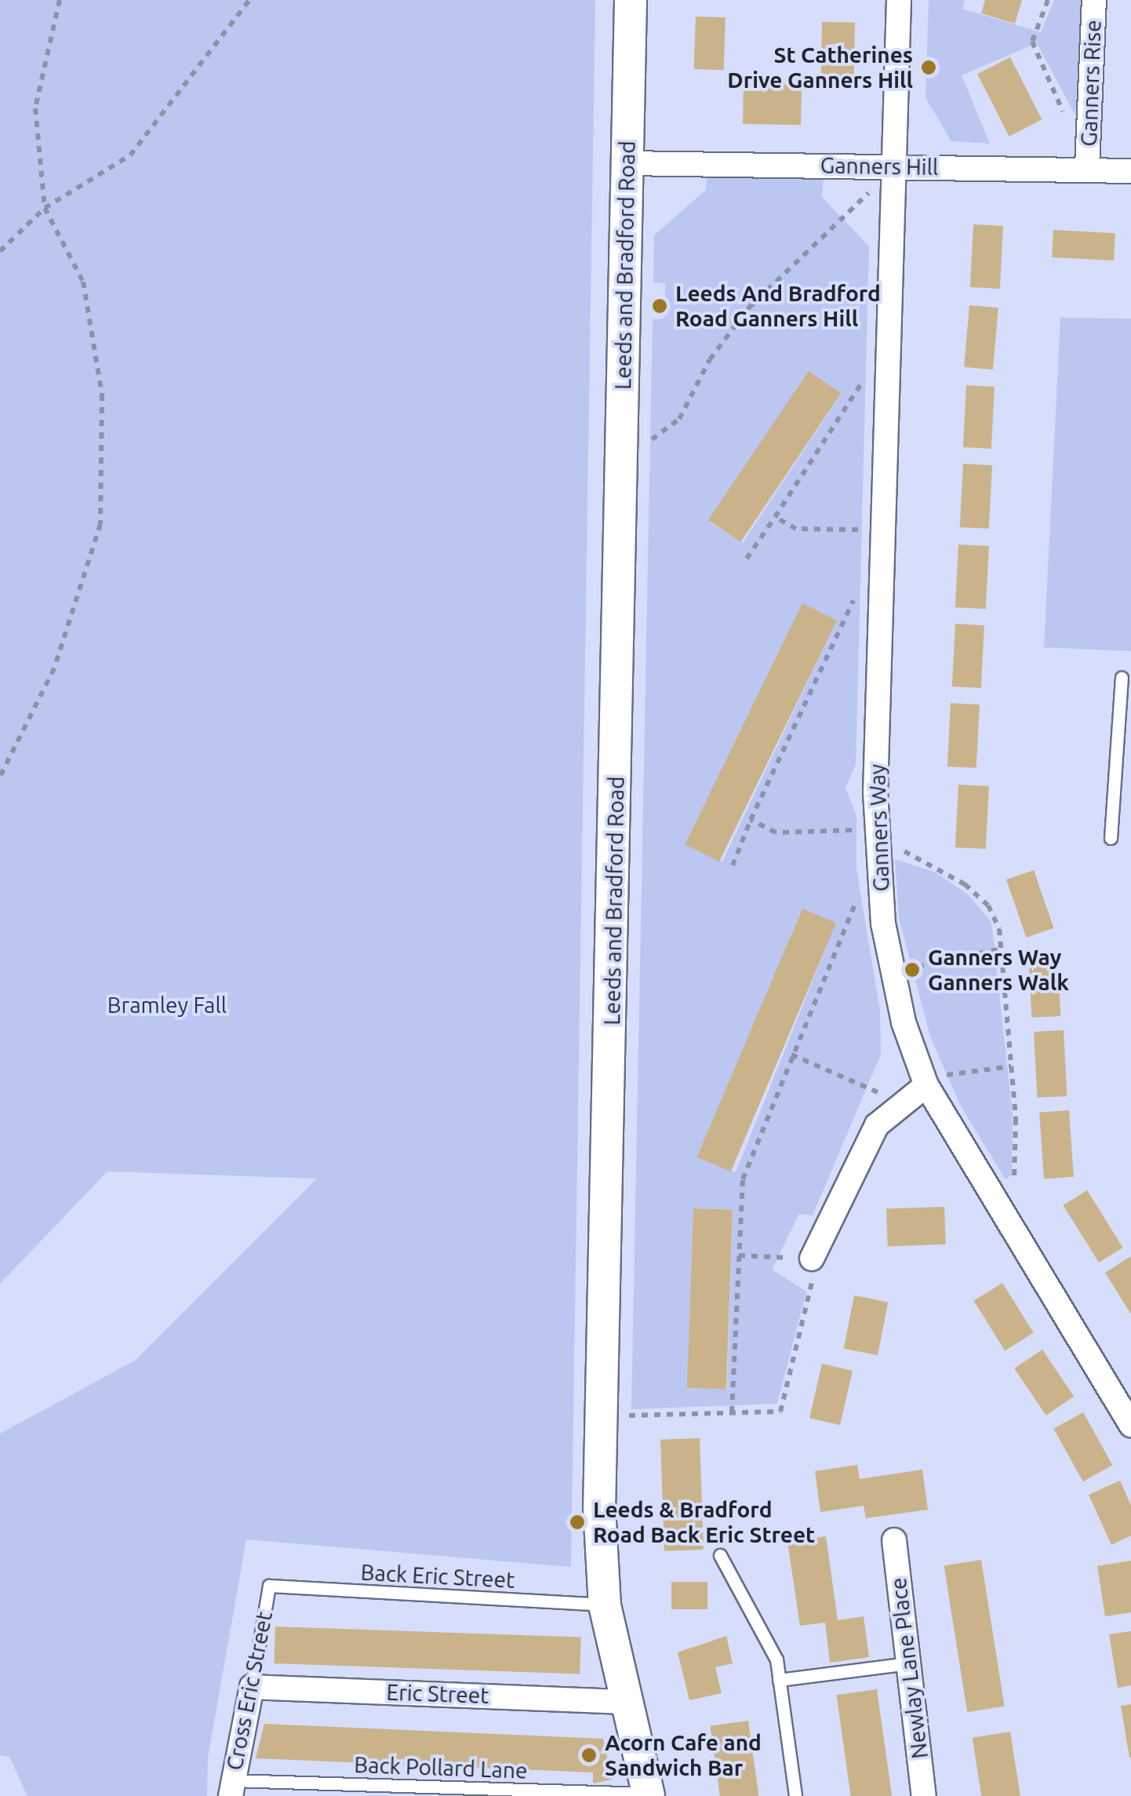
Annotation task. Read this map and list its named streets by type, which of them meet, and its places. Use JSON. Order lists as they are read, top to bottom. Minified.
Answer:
{"streets":{"main road":["Leeds and Bradford Road"],"street":["Ganners Rise","Ganners Hill","Ganners Way","Newlay Lane Place","Cross Eric Street","Eric Street"],"lane":["Back Eric Street","Back Pollard Lane"]},"crossings":[["Ganners Rise","Ganners Hill"],["Ganners Hill","Leeds and Bradford Road"],["Ganners Hill","Ganners Way"],["Leeds and Bradford Road","Back Eric Street"],["Leeds and Bradford Road","Eric Street"],["Leeds and Bradford Road","Back Pollard Lane"],["Back Eric Street","Cross Eric Street"],["Cross Eric Street","Eric Street"],["Cross Eric Street","Back Pollard Lane"]],"parks":["Bramley Fall"],"places":["St Catherines Drive Ganners Hill","Leeds And Bradford Road Ganners Hill","Ganners Way Ganners Walk","Leeds & Bradford Road Back Eric Street","Acorn Cafe and Sandwich Bar"]}
